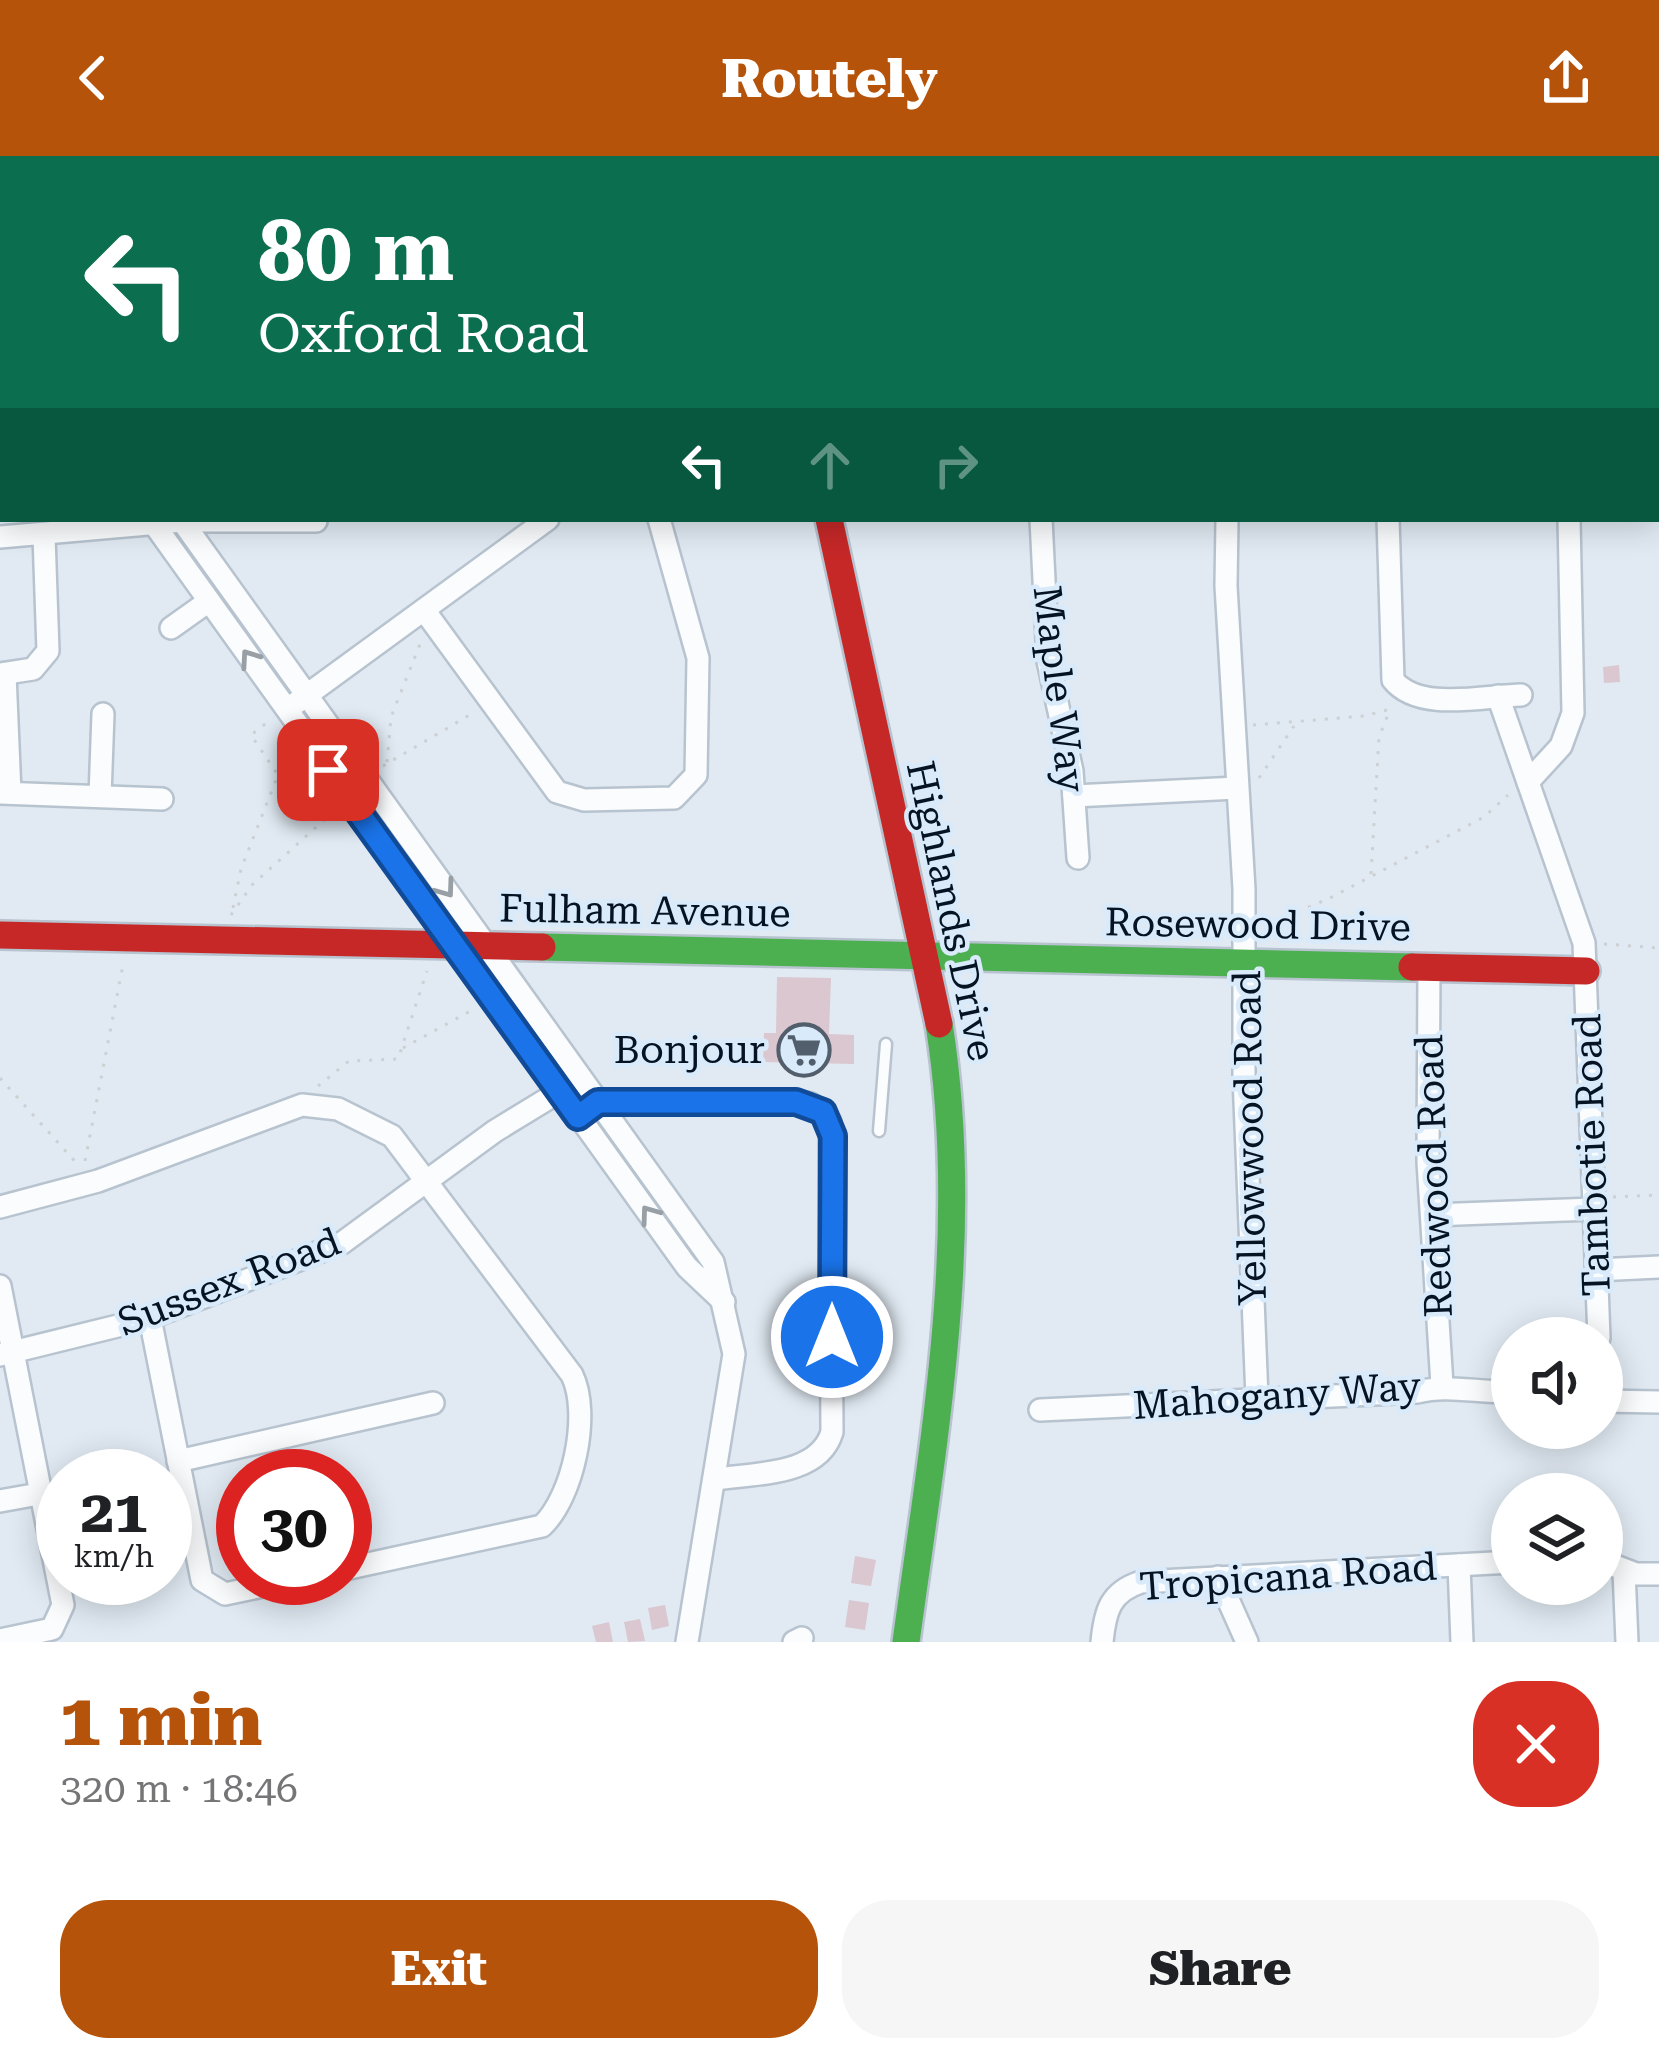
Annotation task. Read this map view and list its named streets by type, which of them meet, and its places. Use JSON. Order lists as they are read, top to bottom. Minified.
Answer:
{"streets":{"street":["Maple Way","Fulham Avenue","Highlands Drive","Rosewood Drive","Yellowwood Road","Tambotie Road","Redwood Road","Sussex Road","Mahogany Way","Tropicana Road"]},"crossings":[["Fulham Avenue","Highlands Drive"],["Fulham Avenue","Rosewood Drive"],["Highlands Drive","Rosewood Drive"],["Rosewood Drive","Yellowwood Road"],["Rosewood Drive","Tambotie Road"],["Rosewood Drive","Redwood Road"],["Yellowwood Road","Mahogany Way"],["Redwood Road","Mahogany Way"]],"places":{"supermarket":["Bonjour"]},"page":{"header":"Routely","turn":["80 m","Oxford Road"],"speed":"21 km/h","limit":"30","heading":["1 min","320 m · 18:46"],"buttons":["Exit","Share"]}}
